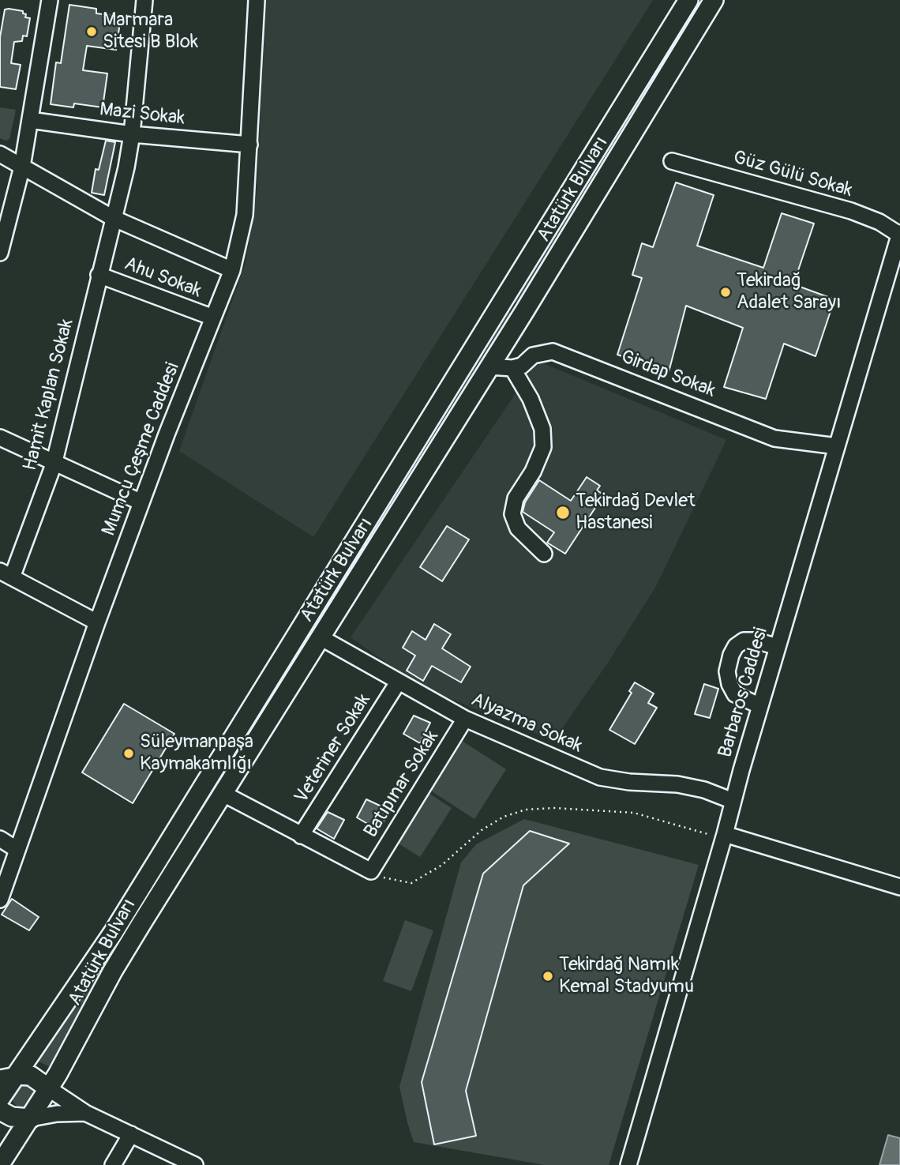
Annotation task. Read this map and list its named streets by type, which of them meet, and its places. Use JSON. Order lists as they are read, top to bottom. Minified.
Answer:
{"streets":{"main road":["Atatürk Bulvarı"],"street":["Mazi Sokak","Güz Gülü Sokak","Ahu Sokak","Girdap Sokak","Hamit Kaplan Sokak","Mumcu Çeşme Caddesi","Barbaros Caddesi","Alyazma Sokak","Veteriner Sokak","Batıpınar Sokak"]},"crossings":[["Mazi Sokak","Hamit Kaplan Sokak"],["Mazi Sokak","Mumcu Çeşme Caddesi"],["Güz Gülü Sokak","Barbaros Caddesi"],["Atatürk Bulvarı","Alyazma Sokak"],["Ahu Sokak","Hamit Kaplan Sokak"],["Ahu Sokak","Mumcu Çeşme Caddesi"],["Girdap Sokak","Barbaros Caddesi"],["Barbaros Caddesi","Alyazma Sokak"],["Alyazma Sokak","Veteriner Sokak"],["Alyazma Sokak","Batıpınar Sokak"]],"places":["Marmara Sitesi B Blok","Tekirdağ Adalet Sarayı","Tekirdağ Devlet Hastanesi","Süleymanpaşa Kaymakamlığı","Tekirdağ Namık Kemal Stadyumu"]}
